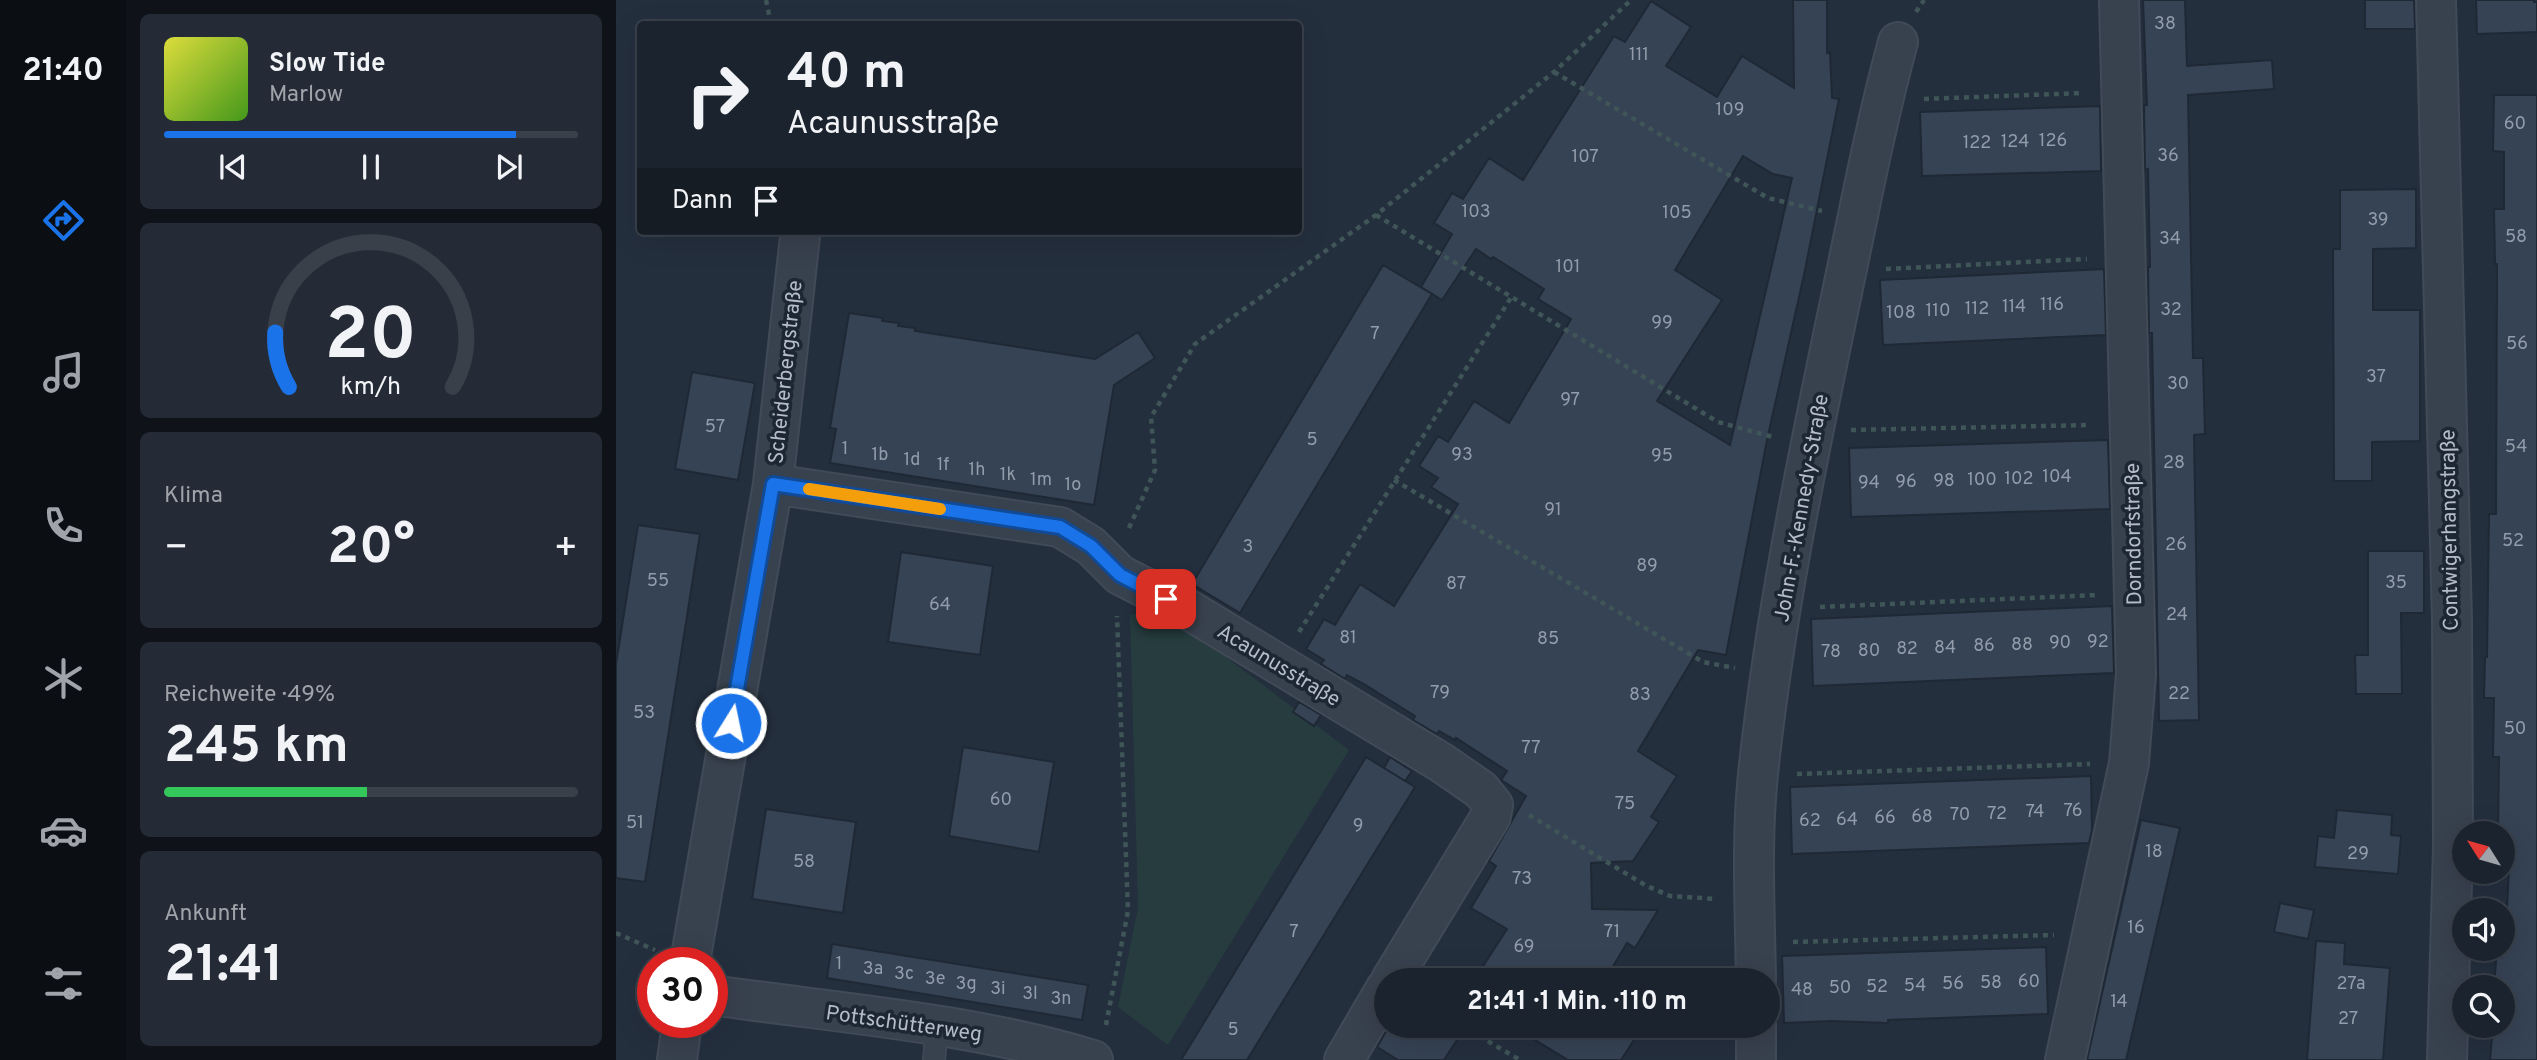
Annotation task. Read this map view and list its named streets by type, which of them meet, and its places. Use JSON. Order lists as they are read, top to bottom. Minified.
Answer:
{"streets":{"street":["Scheiderbergstraße","John-F.-Kennedy-Straße","Contwigerhangstraße","Dorndorfstraße","Acaunusstraße","Pottschütterweg"]},"crossings":[["Scheiderbergstraße","Acaunusstraße"]],"house_numbers":["38","111","109","60","126","124","122","36","107","103","105","39","58","34","101","116","114","112","32","110","108","99","7","56","37","30","97","57","5","54","1","1b","93","95","1d","28","1f","1h","1k","104","102","1m","100","98","96","94","1o","91","52","26","3","89","55","35","87","64","24","81","85","92","90","88","86","84","82","80","78","79","22","83","53","50","77","60","75","76","74","72","70","68","66","64","62","51","9","18","29","58","73","16","7","71","69","1","3a","3c","3e","60","58","3g","56","27a","54","52","50","3i","48","3l","3n","14","27","5"],"north":"top left","page":{"tabs":"21:40","turn":["40 m","Acaunusstraße"],"song":["Slow Tide","Marlow"],"then":"Dann","tile":["Klima",["Reichweite · 49%","245 km"],["Ankunft","21:41"]],"heat":["−","20°","+"],"limit":"30","trip":"21:41 · 1 Min. · 110 m","gauge":["20","km/h"]}}
